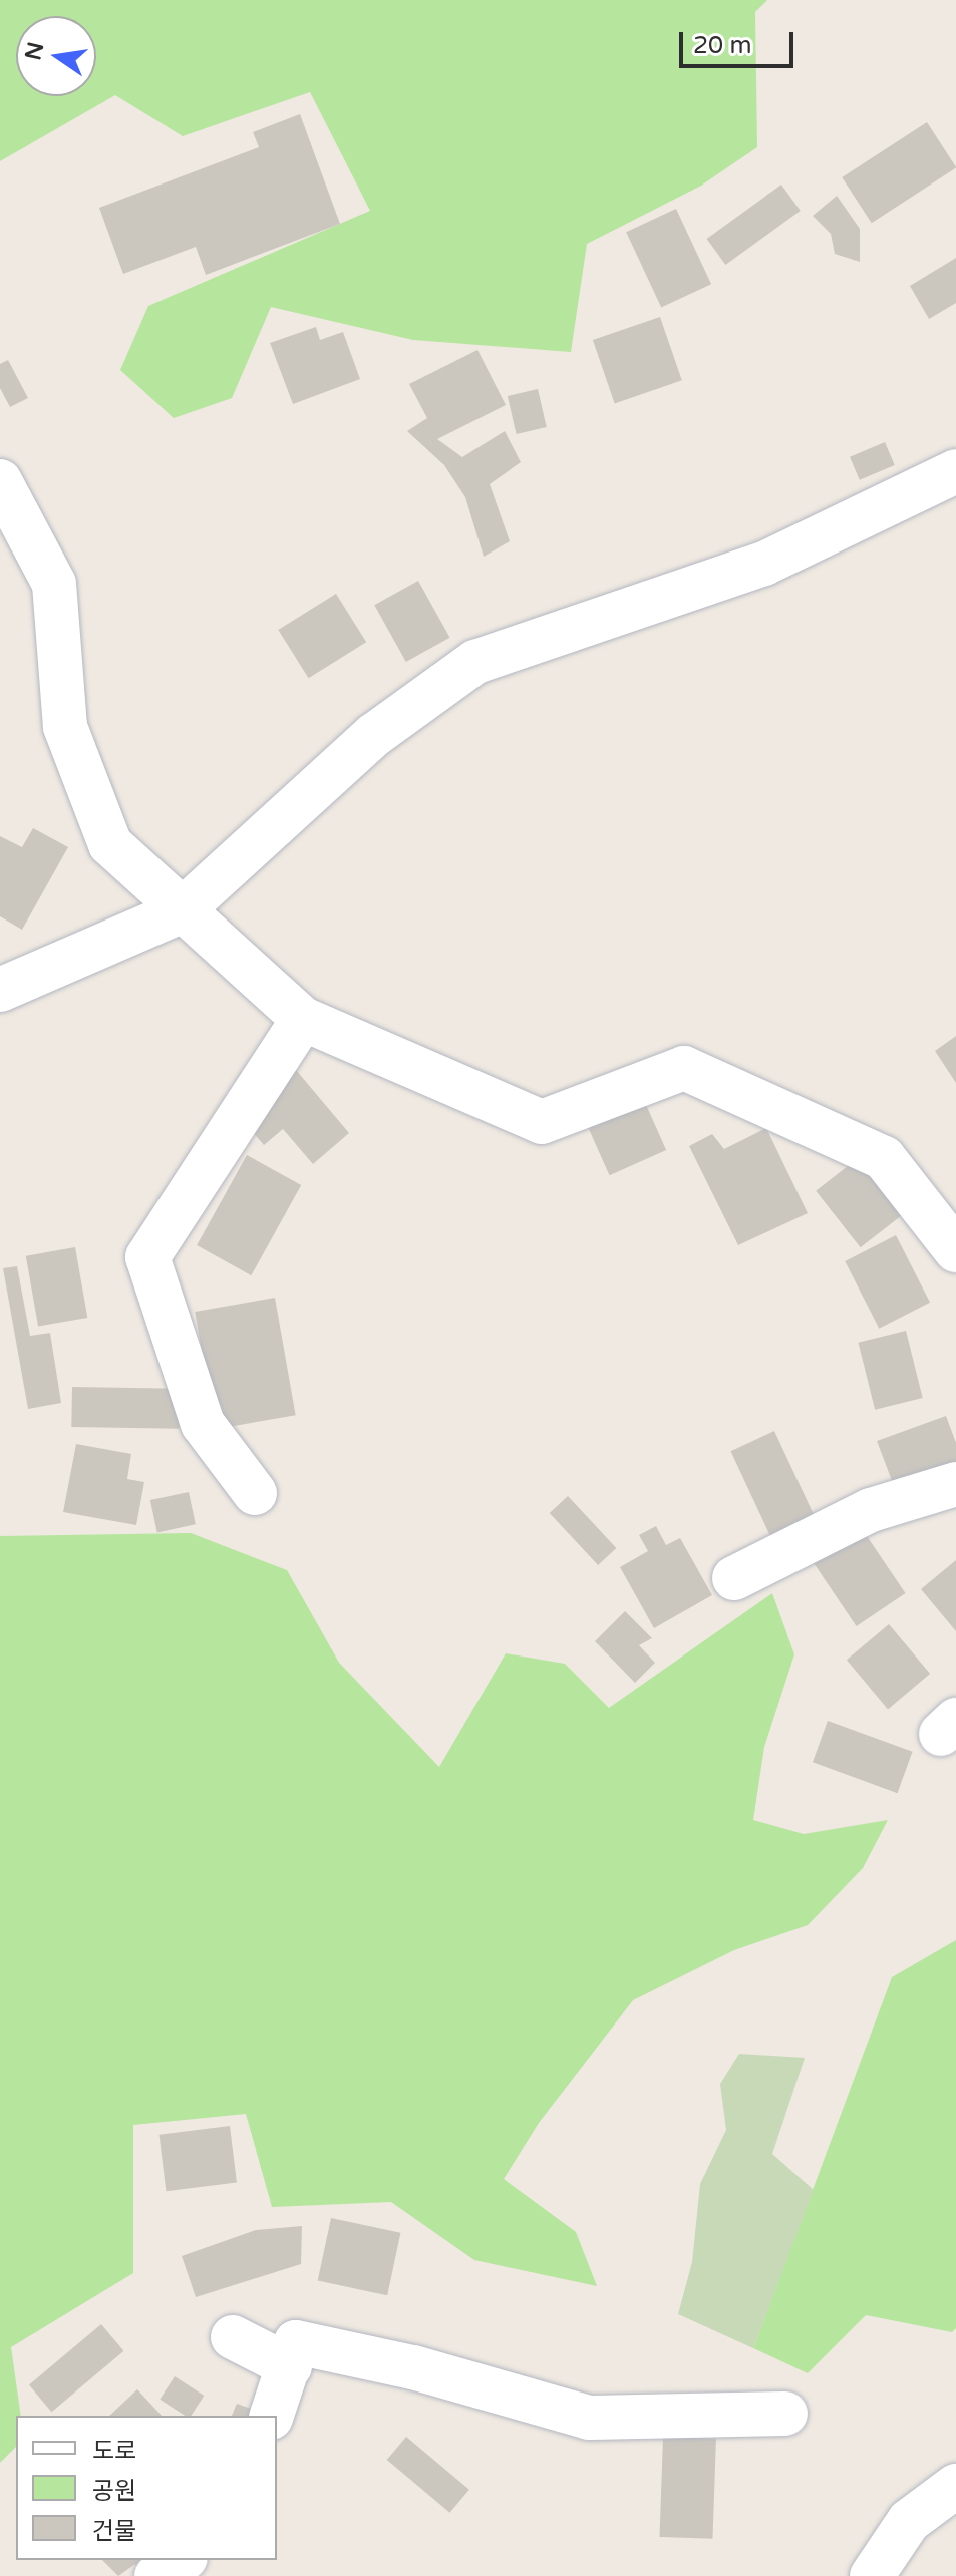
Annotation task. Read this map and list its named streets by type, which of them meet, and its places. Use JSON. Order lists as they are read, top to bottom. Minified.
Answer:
{"legend":["도로","공원","건물"],"scale_bar":"20 m","north":"left"}
